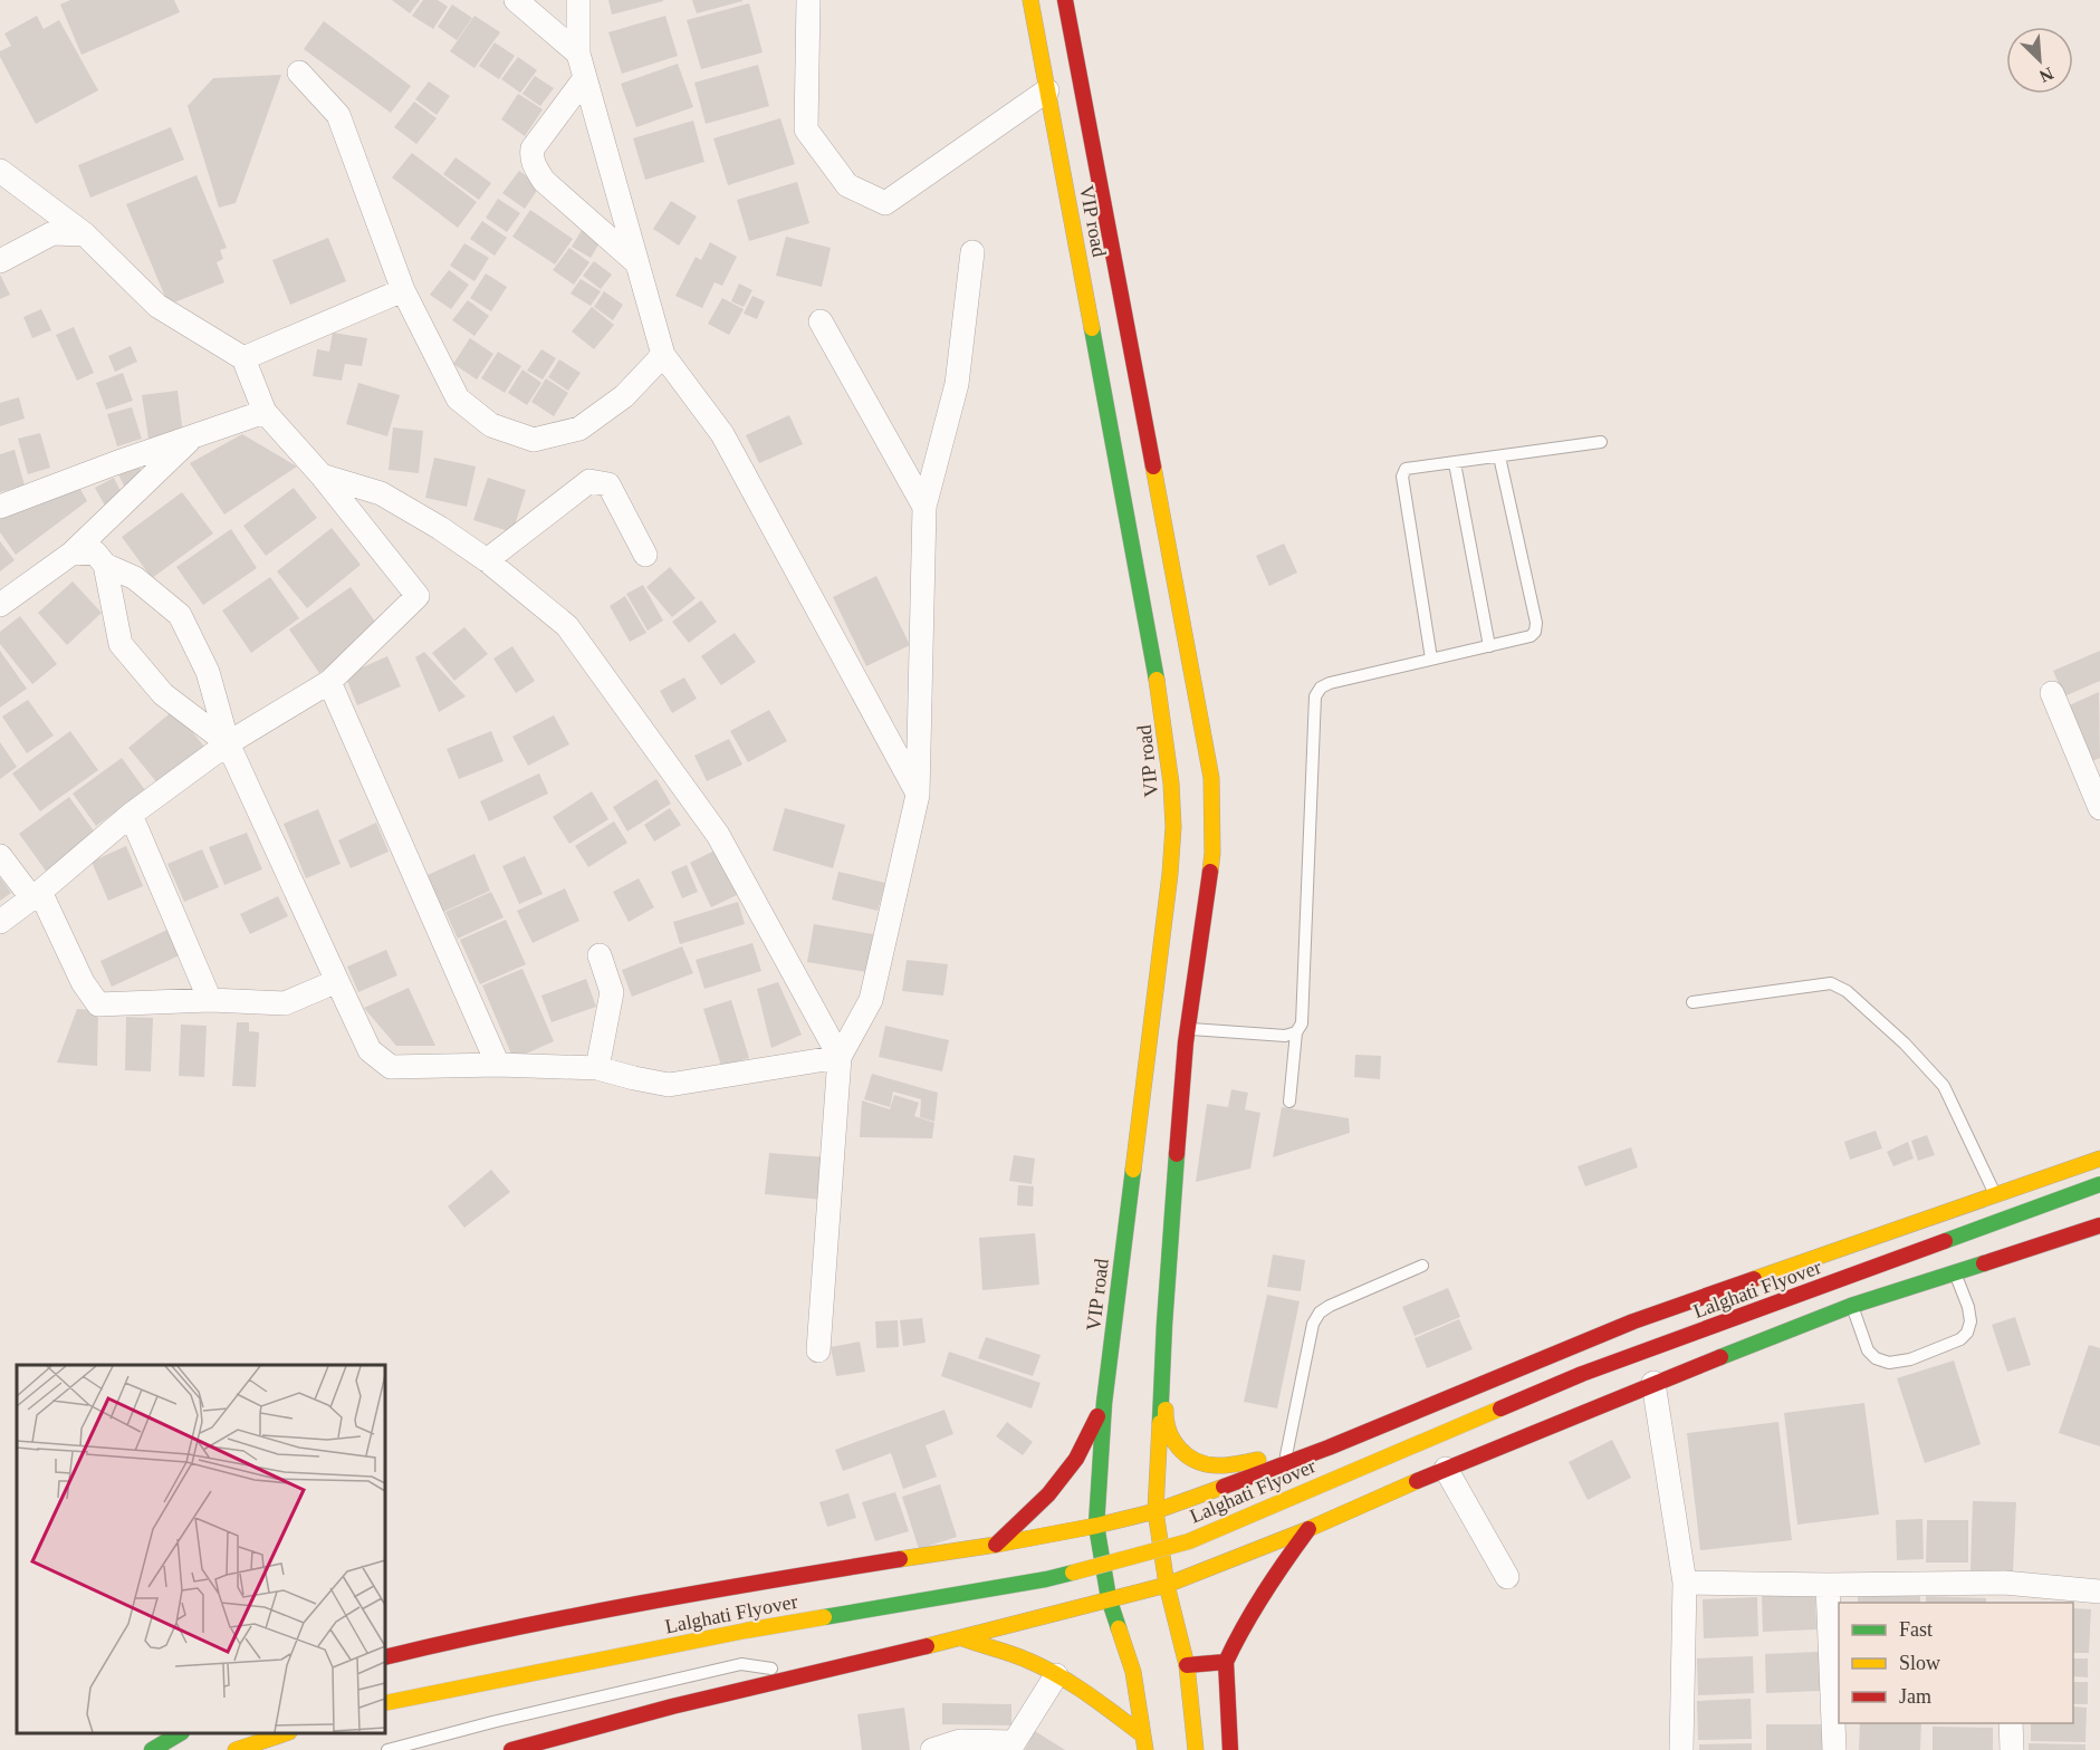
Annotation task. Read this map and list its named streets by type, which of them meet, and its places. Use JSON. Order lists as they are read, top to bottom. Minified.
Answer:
{"streets":{"main road":["VIP road","Lalghati Flyover"]},"legend":["Fast","Slow","Jam"],"north":"bottom right"}
